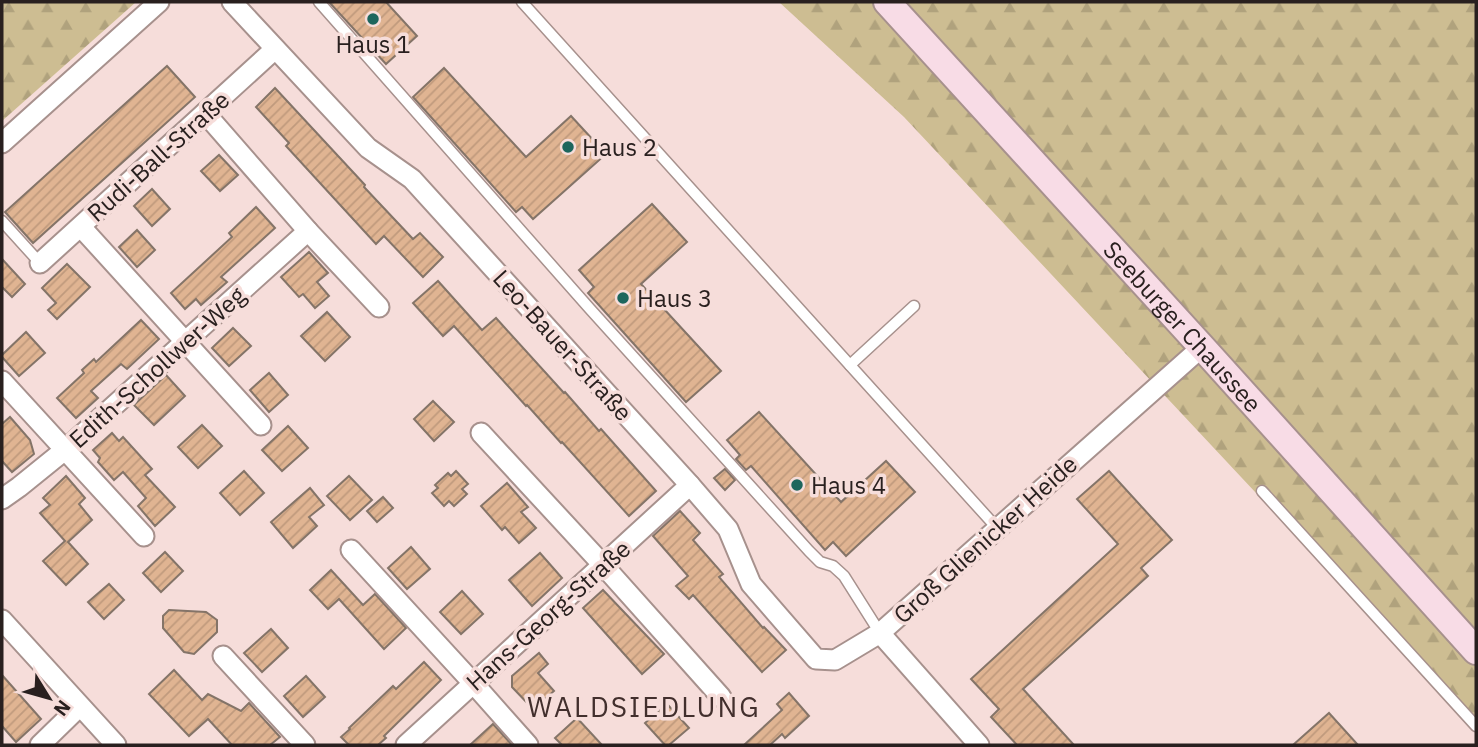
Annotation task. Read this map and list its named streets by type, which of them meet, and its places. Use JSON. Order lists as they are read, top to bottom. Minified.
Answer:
{"streets":{"street":["Rudi-Ball-Straße","Seeburger Chaussee","Leo-Bauer-Straße","Edith-Schollwer-Weg","Groß Glienicker Heide","Hans-Georg-Straße"]},"crossings":[["Rudi-Ball-Straße","Leo-Bauer-Straße"],["Seeburger Chaussee","Groß Glienicker Heide"],["Leo-Bauer-Straße","Groß Glienicker Heide"],["Leo-Bauer-Straße","Hans-Georg-Straße"]],"districts":["WALDSIEDLUNG"],"places":["Haus 1","Haus 2","Haus 3","Haus 4"],"north":"bottom right"}
